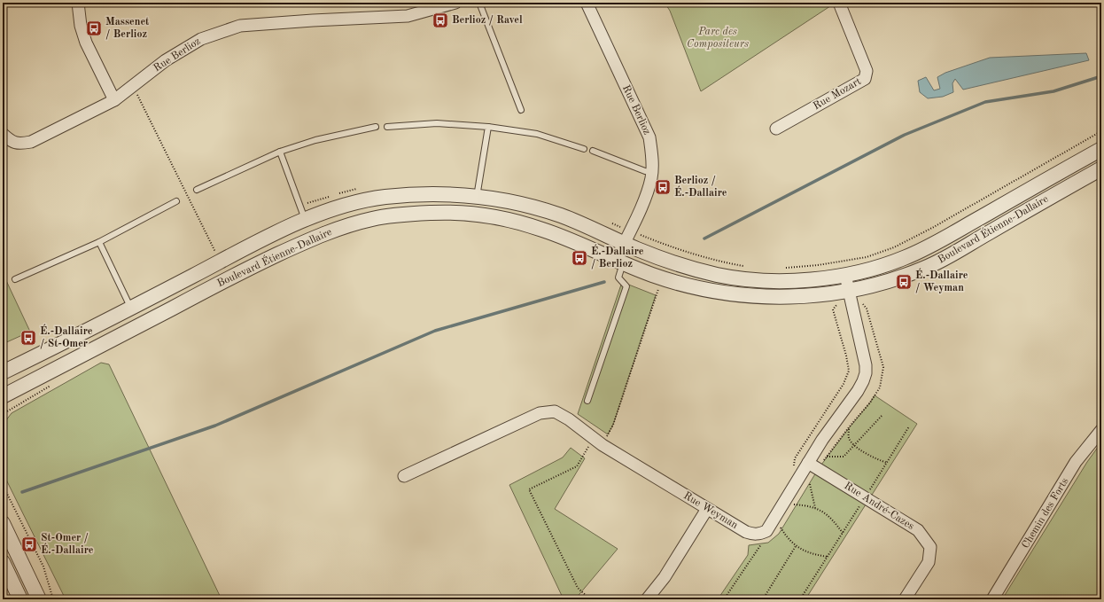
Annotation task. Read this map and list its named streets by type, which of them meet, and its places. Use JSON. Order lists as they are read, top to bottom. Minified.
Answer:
{"streets":{"street":["Rue Berlioz","Rue Mozart","Boulevard Étienne-Dallaire","Rue André-Cazes","Rue Weyman","Chemin des Forts"]},"crossings":[["Rue Berlioz","Boulevard Étienne-Dallaire"],["Boulevard Étienne-Dallaire","Rue Weyman"],["Rue André-Cazes","Rue Weyman"]],"parks":["Parc des Compositeurs"],"places":{"bus stop":["Berlioz / Ravel","Massenet / Berlioz","Berlioz / É.-Dallaire","É.-Dallaire / Berlioz","É.-Dallaire / Weyman","É.-Dallaire / St-Omer","St-Omer / É.-Dallaire"]}}
